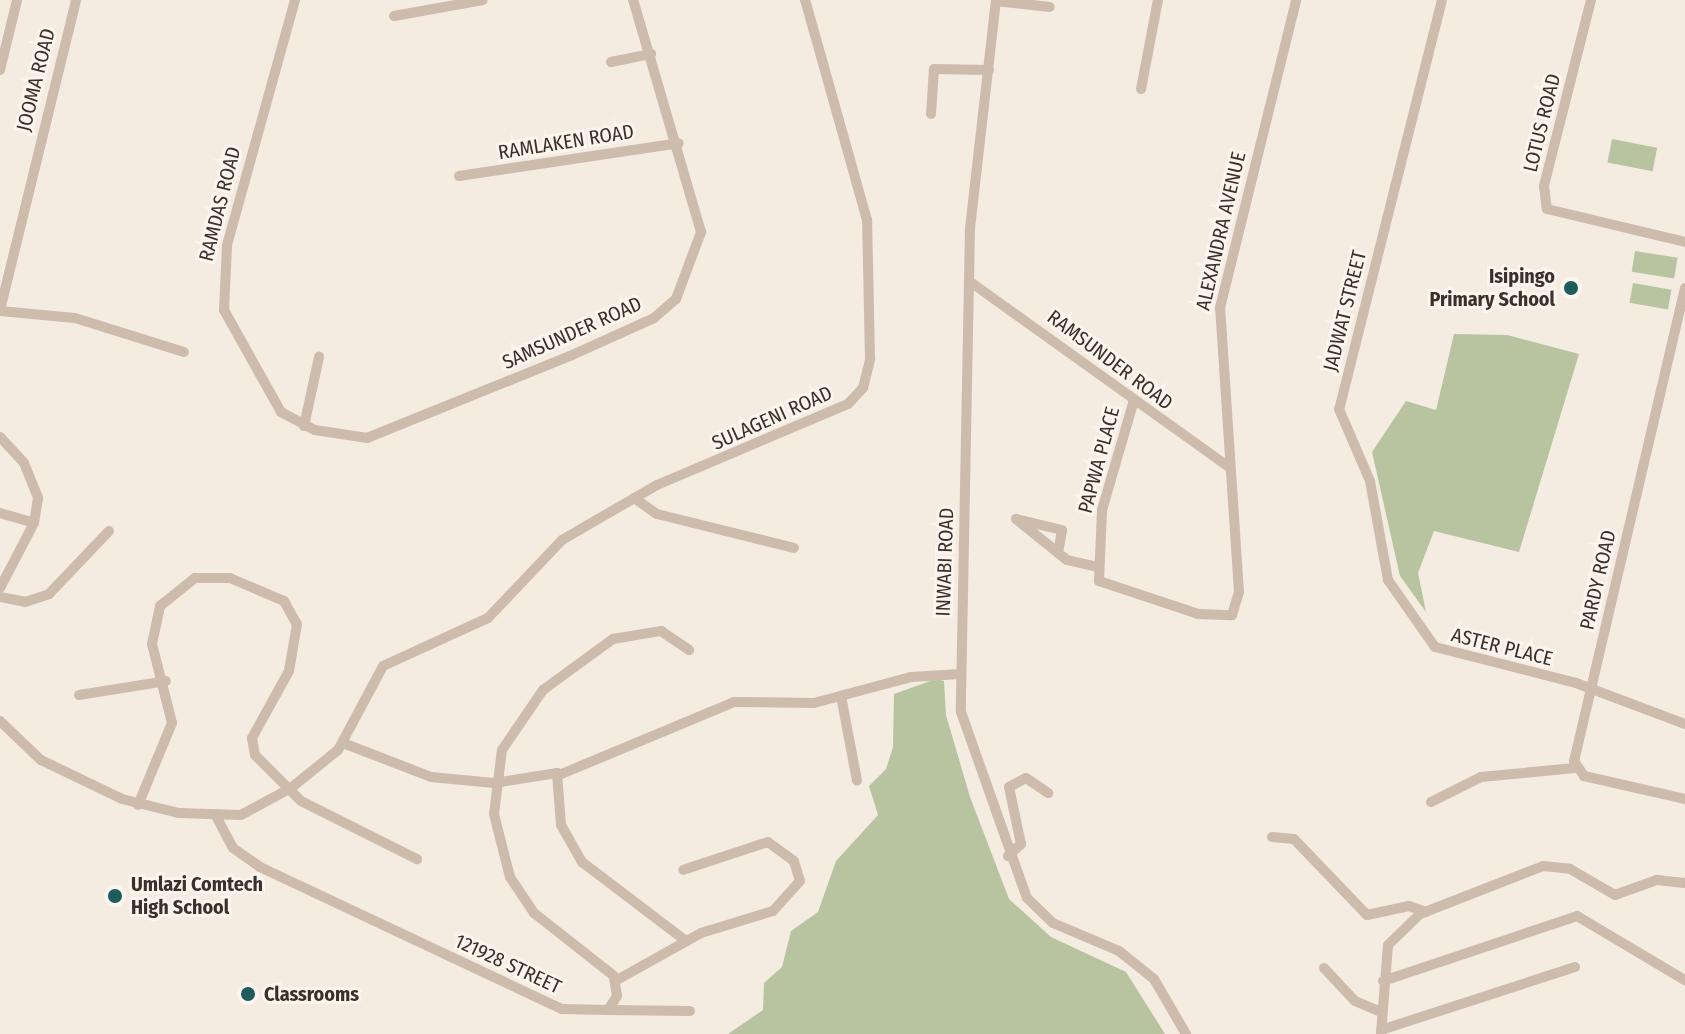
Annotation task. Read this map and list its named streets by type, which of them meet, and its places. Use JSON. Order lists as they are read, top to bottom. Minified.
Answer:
{"streets":{"street":["JOOMA ROAD","LOTUS ROAD","RAMLAKEN ROAD","RAMDAS ROAD","ALEXANDRA AVENUE","JADWAT STREET","SAMSUNDER ROAD","RAMSUNDER ROAD","SULAGENI ROAD","PAPWA PLACE","INWABI ROAD","PARDY ROAD","ASTER PLACE","121928 STREET"]},"crossings":[["RAMLAKEN ROAD","SAMSUNDER ROAD"],["RAMDAS ROAD","SAMSUNDER ROAD"],["ALEXANDRA AVENUE","RAMSUNDER ROAD"],["ALEXANDRA AVENUE","PAPWA PLACE"],["JADWAT STREET","ASTER PLACE"],["RAMSUNDER ROAD","PAPWA PLACE"],["RAMSUNDER ROAD","INWABI ROAD"],["PARDY ROAD","ASTER PLACE"]],"places":["Isipingo Primary School","Umlazi Comtech High School","Classrooms"]}
